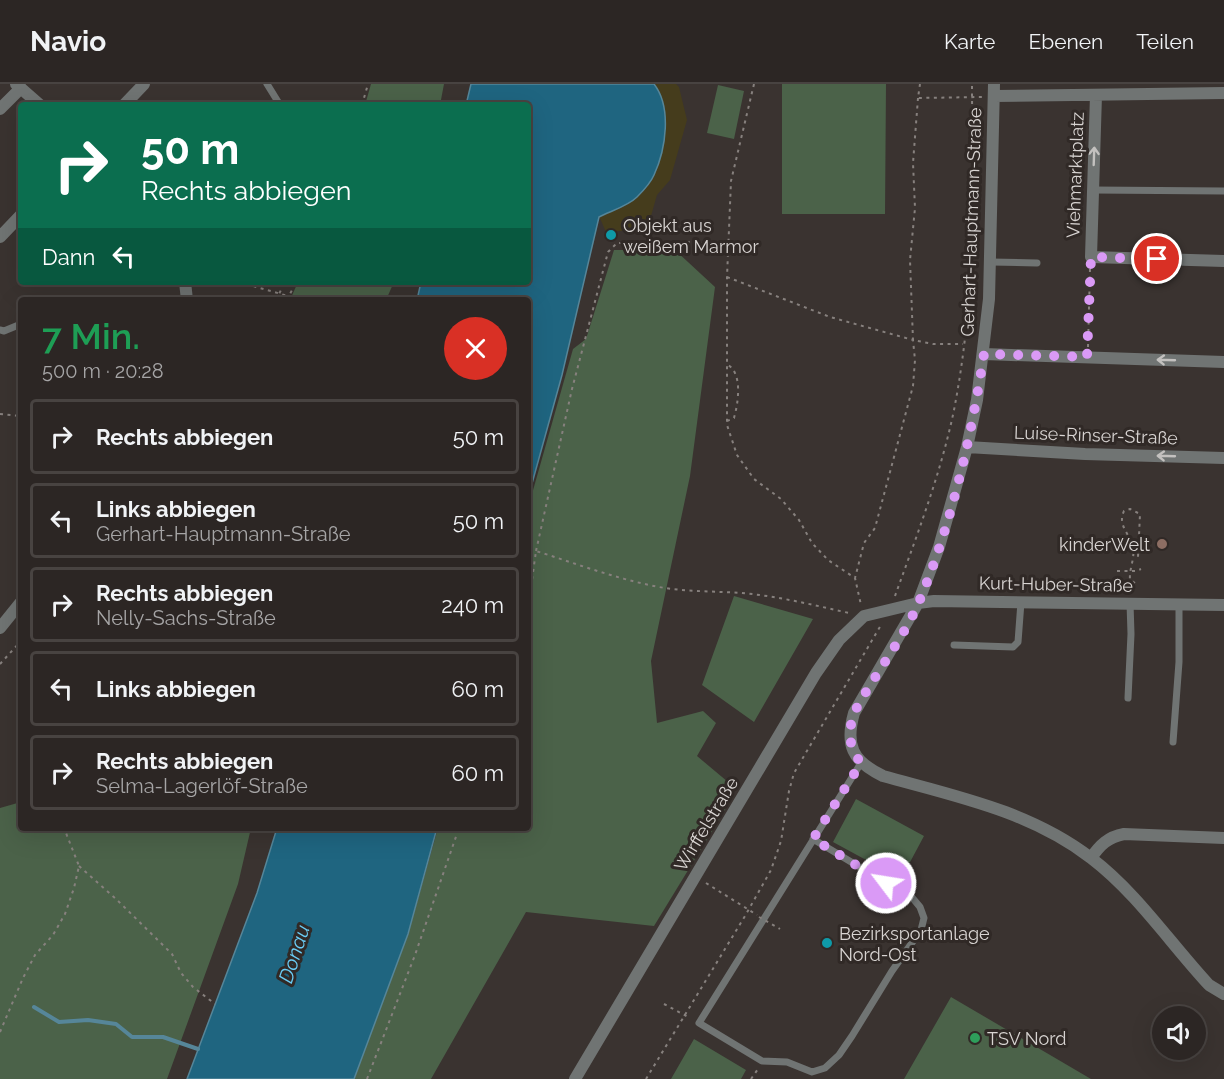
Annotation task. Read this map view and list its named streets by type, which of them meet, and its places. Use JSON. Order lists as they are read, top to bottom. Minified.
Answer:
{"streets":{"street":["Viehmarktplatz","Gerhart-Hauptmann-Straße","Luise-Rinser-Straße","Kurt-Huber-Straße","Wirffelstraße"]},"crossings":[["Viehmarktplatz","Gerhart-Hauptmann-Straße"],["Gerhart-Hauptmann-Straße","Luise-Rinser-Straße"],["Gerhart-Hauptmann-Straße","Kurt-Huber-Straße"]],"water":["Donau"],"places":["Objekt aus weißem Marmor","kinderWelt","Bezirksportanlage Nord-Ost","TSV Nord"],"page":{"header":"Navio","nav":["Karte","Ebenen","Teilen"],"turn":["50 m","Rechts abbiegen"],"then":"Dann","heading":["7 Min.","500 m · 20:28"],"list":[{"name":"Rechts abbiegen","value":"50 m"},{"name":"Links abbiegen","note":"Gerhart-Hauptmann-Straße","value":"50 m"},{"name":"Rechts abbiegen","note":"Nelly-Sachs-Straße","value":"240 m"},{"name":"Links abbiegen","value":"60 m"},{"name":"Rechts abbiegen","note":"Selma-Lagerlöf-Straße","value":"60 m"}]}}
